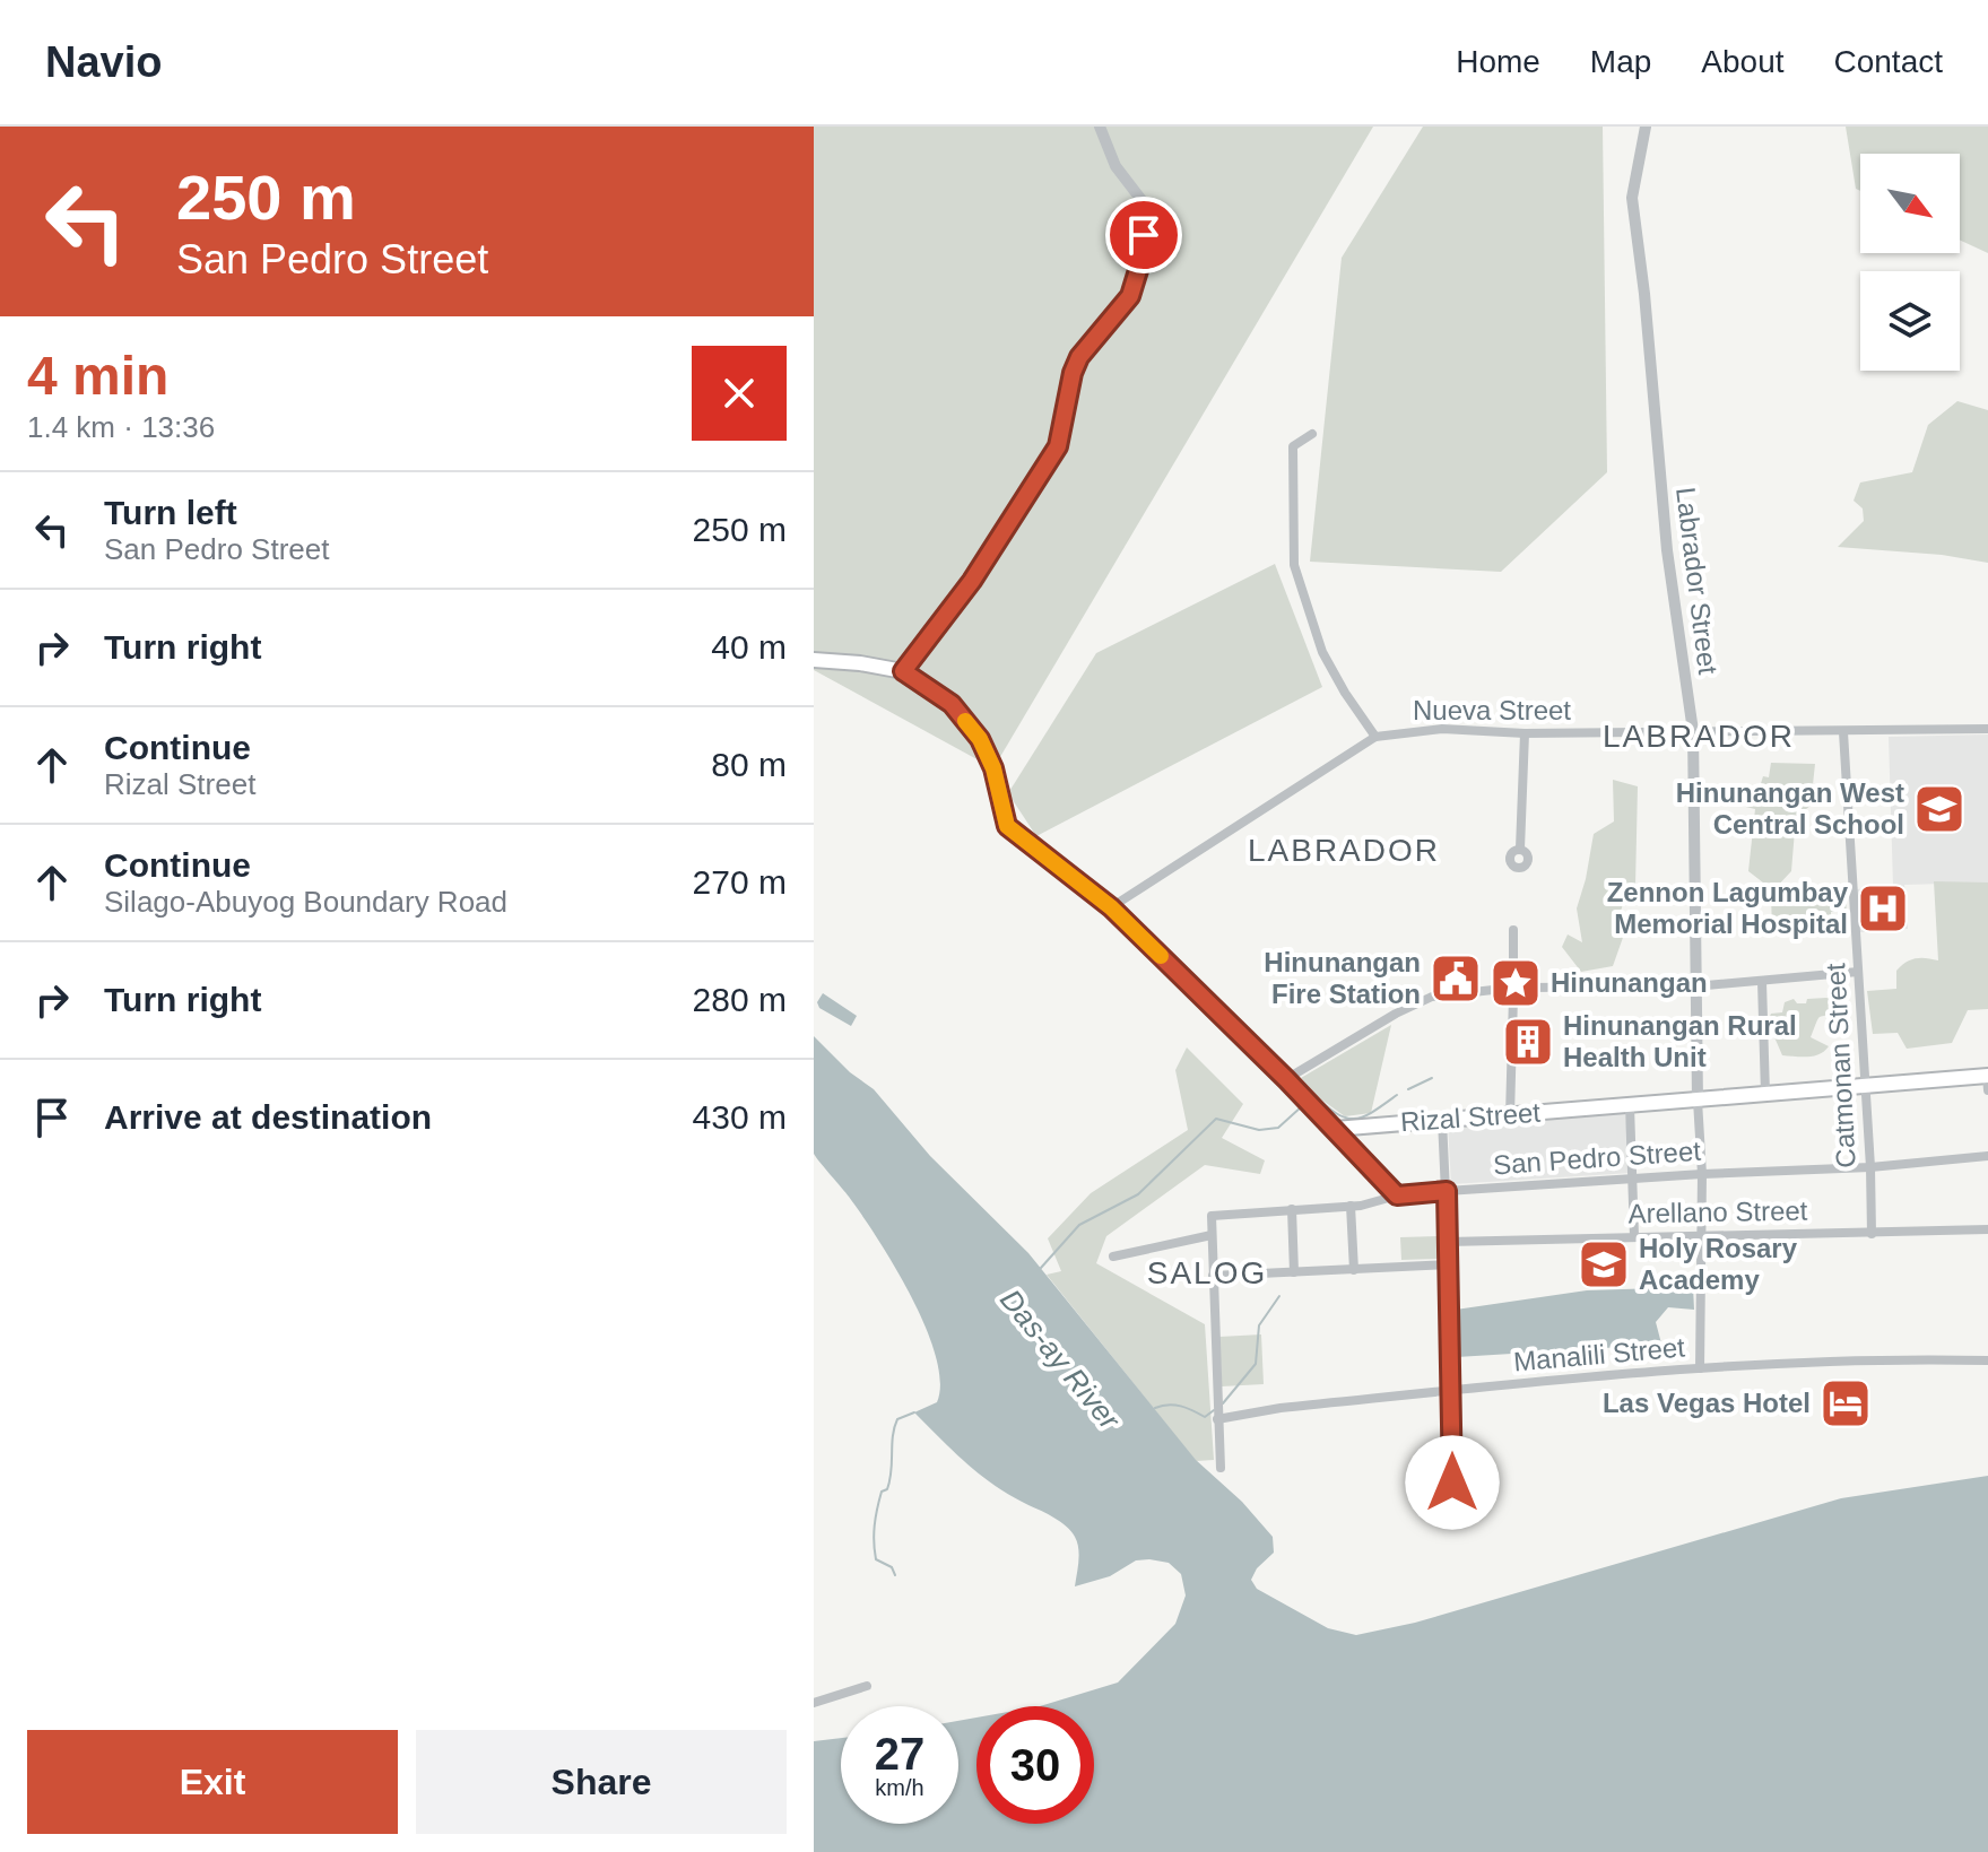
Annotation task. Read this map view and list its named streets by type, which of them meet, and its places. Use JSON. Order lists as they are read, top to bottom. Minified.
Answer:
{"streets":{"main road":["Rizal Street"],"street":["Labrador Street","Nueva Street","Catmonan Street","San Pedro Street","Arellano Street","Manalili Street"]},"crossings":[["Labrador Street","Nueva Street"],["Labrador Street","Rizal Street"],["Labrador Street","San Pedro Street"],["Labrador Street","Arellano Street"],["Labrador Street","Manalili Street"],["Nueva Street","Catmonan Street"],["Catmonan Street","Rizal Street"],["Catmonan Street","San Pedro Street"],["Catmonan Street","Arellano Street"]],"districts":["LABRADOR","LABRADOR","SALOG"],"water":["Das-ay River"],"places":{"school or university":["Hinunangan West Central School","Holy Rosary Academy"],"hospital":["Zennon Lagumbay Memorial Hospital"],"public building":["Hinunangan Fire Station"],"place":["Hinunangan"],"building":["Hinunangan Rural Health Unit"],"hotel":["Las Vegas Hotel"]},"north":"bottom right","page":{"header":"Navio","nav":["Home","Map","About","Contact"],"turn":["250 m","San Pedro Street"],"heading":["4 min","1.4 km · 13:36"],"list":[{"name":"Turn left","note":"San Pedro Street","value":"250 m"},{"name":"Turn right","value":"40 m"},{"name":"Continue","note":"Rizal Street","value":"80 m"},{"name":"Continue","note":"Silago-Abuyog Boundary Road","value":"270 m"},{"name":"Turn right","value":"280 m"},{"name":"Arrive at destination","value":"430 m"}],"speed":"27 km/h","limit":"30","buttons":["Exit","Share"]}}
